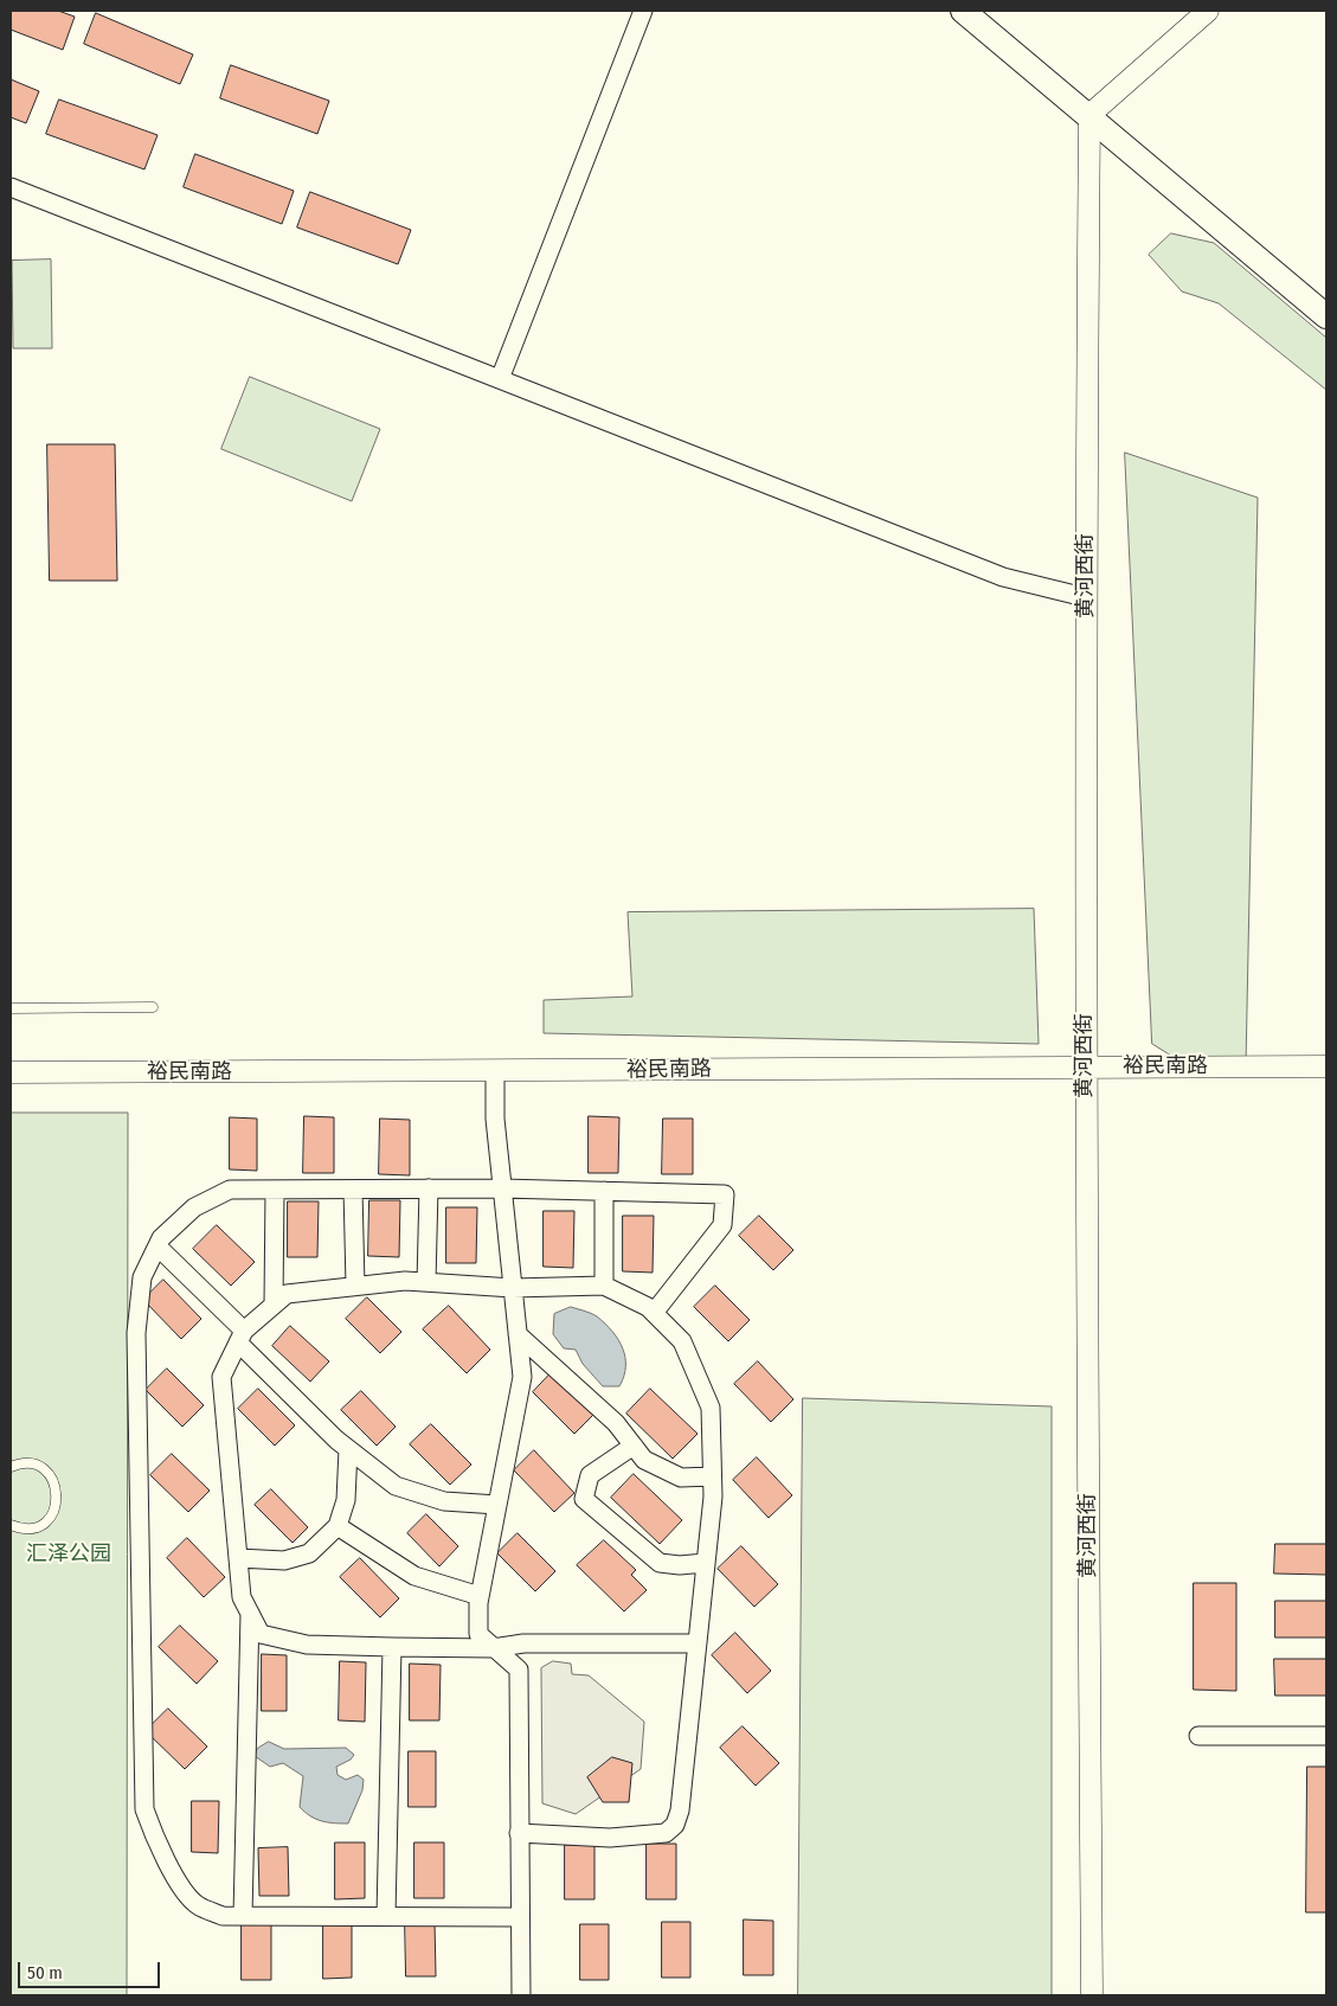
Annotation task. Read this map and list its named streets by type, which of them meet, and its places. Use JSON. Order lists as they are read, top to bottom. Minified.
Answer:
{"streets":{"street":["黄河西街","裕民南路"]},"crossings":[["黄河西街","裕民南路"]],"parks":["汇泽公园"],"scale_bar":"50 m"}
